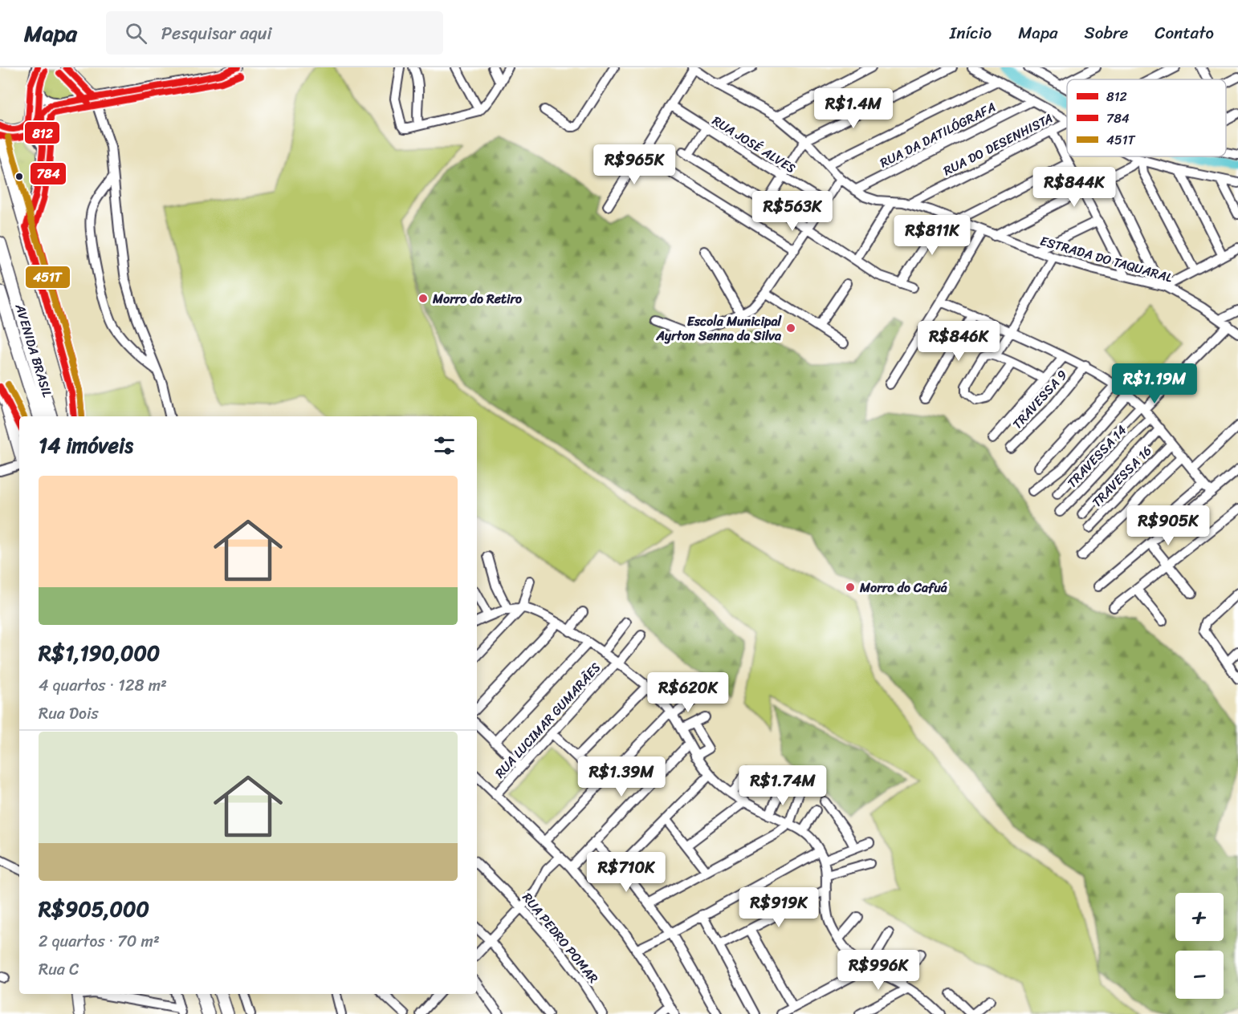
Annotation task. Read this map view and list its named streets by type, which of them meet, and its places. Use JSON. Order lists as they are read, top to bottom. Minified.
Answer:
{"streets":{"highway":["AVENIDA BRASIL"],"street":["RUA DA DATILÓGRAFA","RUA JOSÉ ALVES","RUA DO DESENHISTA","ESTRADA DO TAQUARAL","TRAVESSA 9","TRAVESSA 14","TRAVESSA 16","RUA LUCIMAR GUMARÃES","RUA PEDRO POMAR"]},"crossings":[["RUA DA DATILÓGRAFA","ESTRADA DO TAQUARAL"],["RUA DO DESENHISTA","ESTRADA DO TAQUARAL"]],"places":["Morro do Retiro","Escola Municipal Ayrton Senna da Silva","Morro do Cafuá"],"lines":["transit line 812","transit line 784","transit line 451T"],"legend":["812","784","451T"],"page":{"header":"Mapa","search":"Pesquisar aqui","nav":["Início","Mapa","Sobre","Contato"],"price":["R$1.4M","R$965K","R$844K","R$563K","R$811K","R$846K","R$1.19M","R$905K","R$620K","R$1.39M","R$1.74M","R$710K","R$919K","R$996K"],"heading":"14 imóveis","list":[{"name":"R$1,190,000","note":"4 quartos · 128 m² · Rua Dois"},{"name":"R$905,000","note":"2 quartos · 70 m² · Rua C"}],"map_buttons":["+","−"]}}
